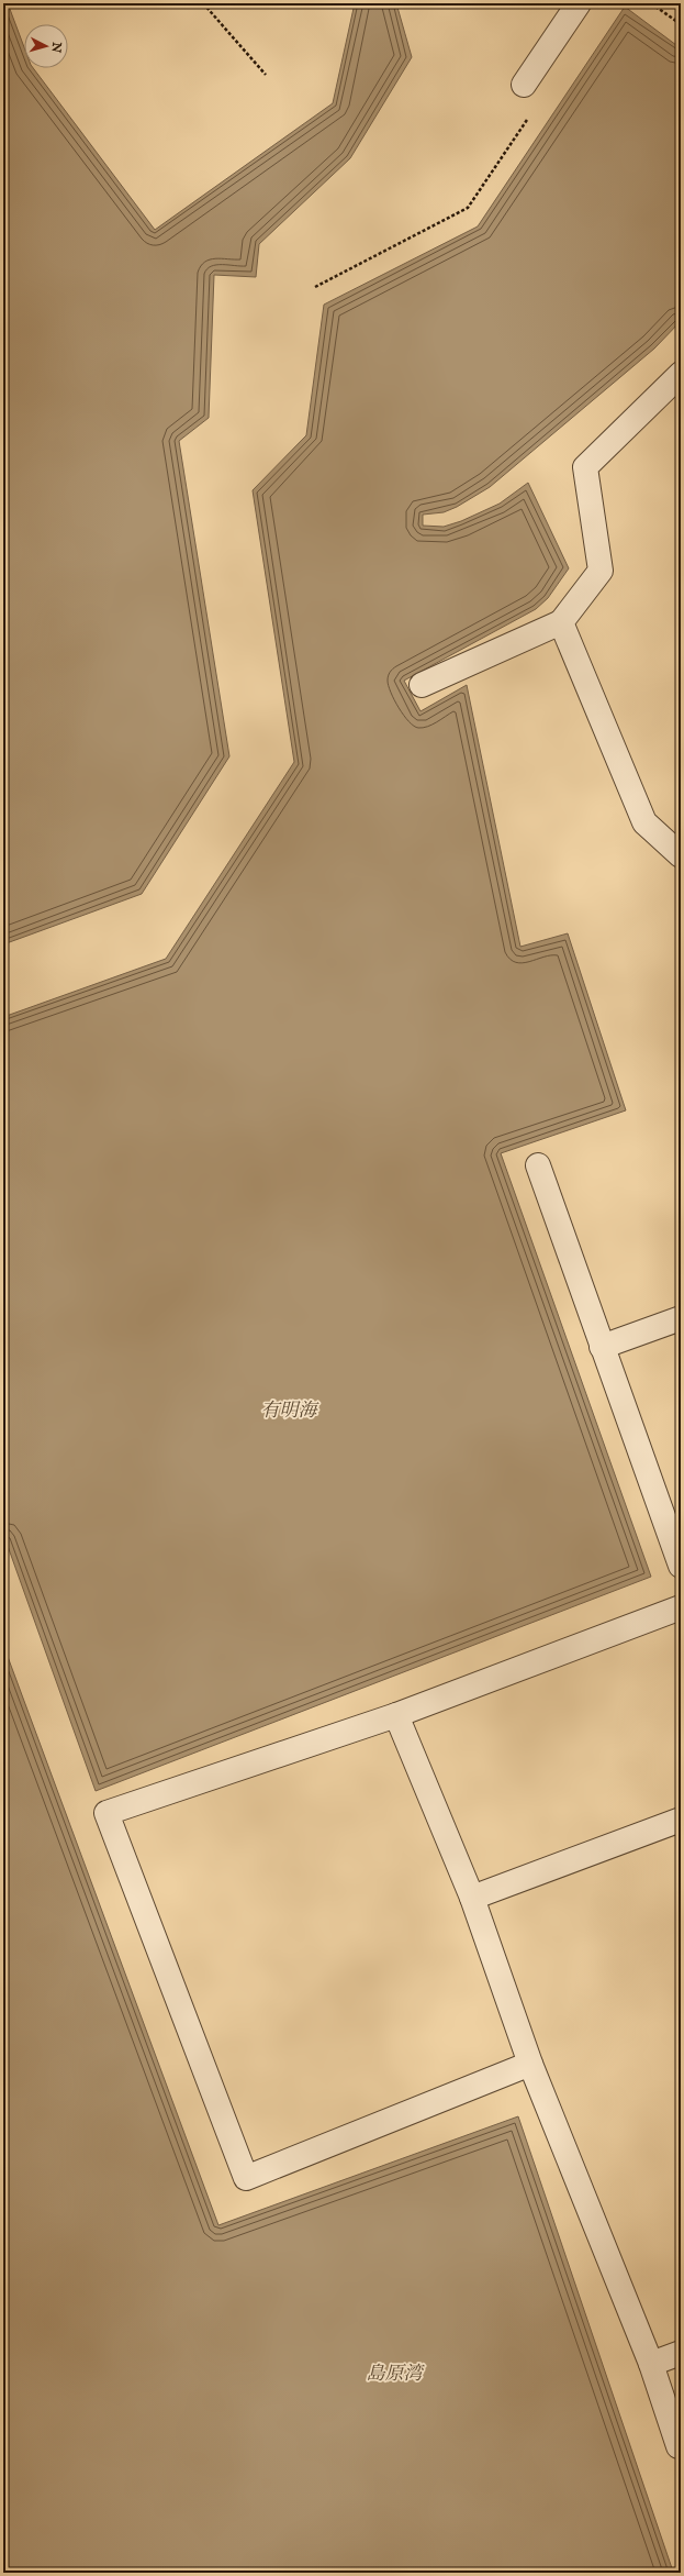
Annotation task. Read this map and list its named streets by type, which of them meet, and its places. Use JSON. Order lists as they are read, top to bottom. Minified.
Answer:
{"water":["有明海","島原湾"],"north":"right"}
